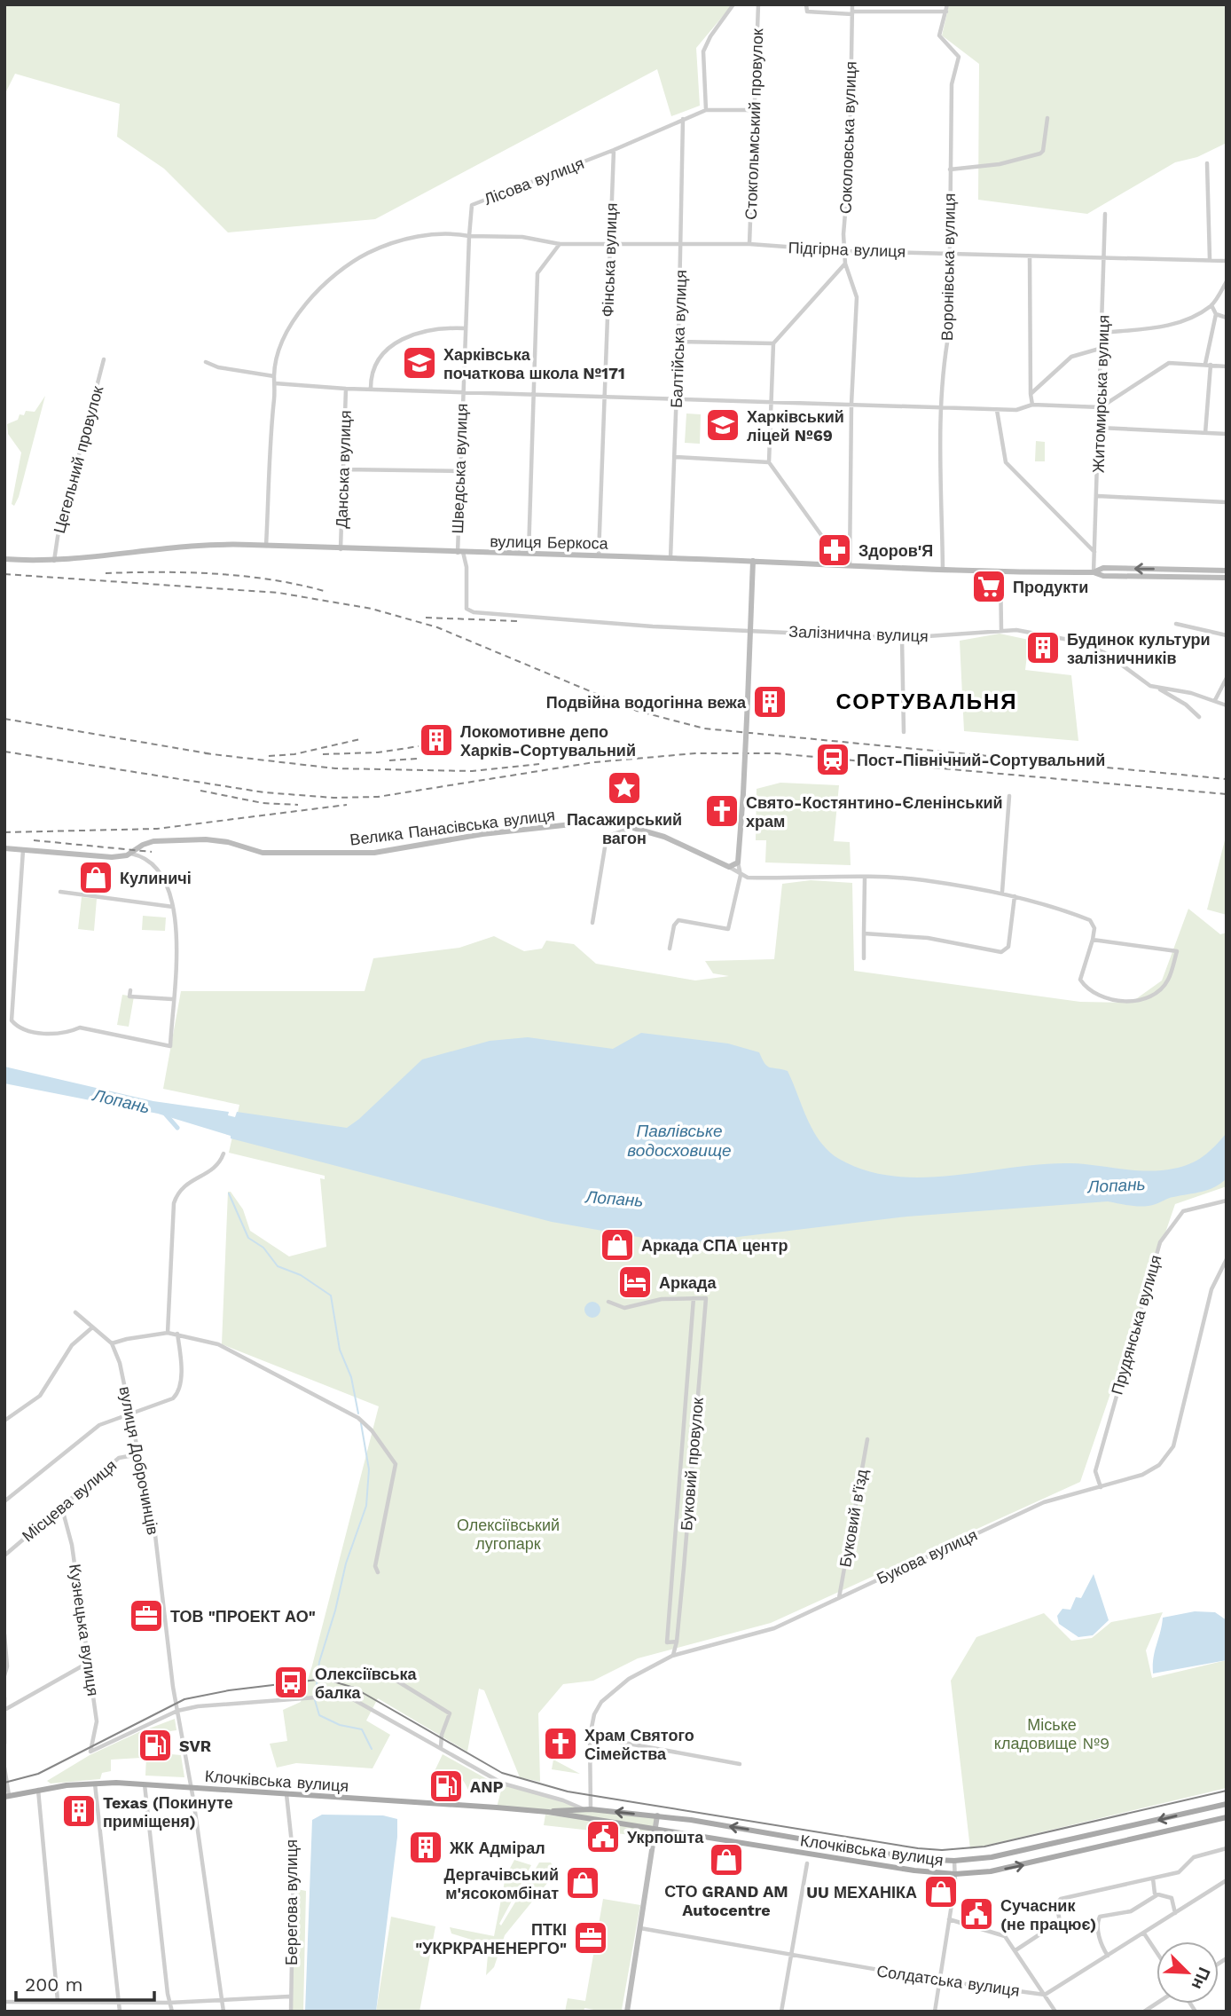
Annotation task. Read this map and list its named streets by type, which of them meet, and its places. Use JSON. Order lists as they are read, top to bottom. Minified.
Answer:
{"streets":{"main road":["Клочківська вулиця"],"street":["Стокгольмський провулок","Соколовська вулиця","Лісова вулиця","Підгірна вулиця","Фінська вулиця","Воронівська вулиця","Балтійська вулиця","Житомирська вулиця","Цегельний провулок","Шведська вулиця","Данська вулиця","вулиця Беркоса","Залізнична вулиця","Велика Панасівська вулиця","Прудянська вулиця","вулиця Доброчинців","Буковий провулок","Місцева вулиця","Буковий в'їзд","Букова вулиця","Кузнецька вулиця","Берегова вулиця","Солдатська вулиця"]},"crossings":[["Стокгольмський провулок","Лісова вулиця"],["Стокгольмський провулок","Підгірна вулиця"],["Соколовська вулиця","Підгірна вулиця"],["Соколовська вулиця","вулиця Беркоса"],["Лісова вулиця","Підгірна вулиця"],["Лісова вулиця","Фінська вулиця"],["Лісова вулиця","Балтійська вулиця"],["Лісова вулиця","Шведська вулиця"],["Підгірна вулиця","Фінська вулиця"],["Підгірна вулиця","Воронівська вулиця"],["Підгірна вулиця","Балтійська вулиця"],["Підгірна вулиця","Житомирська вулиця"],["Підгірна вулиця","Шведська вулиця"],["Фінська вулиця","вулиця Беркоса"],["Воронівська вулиця","вулиця Беркоса"],["Балтійська вулиця","вулиця Беркоса"],["Житомирська вулиця","вулиця Беркоса"],["Цегельний провулок","вулиця Беркоса"],["Шведська вулиця","вулиця Беркоса"],["Шведська вулиця","Залізнична вулиця"],["Данська вулиця","вулиця Беркоса"],["Прудянська вулиця","Букова вулиця"],["вулиця Доброчинців","Місцева вулиця"],["вулиця Доброчинців","Клочківська вулиця"],["Буковий провулок","Букова вулиця"],["Місцева вулиця","Кузнецька вулиця"],["Буковий в'їзд","Букова вулиця"],["Букова вулиця","Клочківська вулиця"],["Кузнецька вулиця","Клочківська вулиця"],["Клочківська вулиця","Берегова вулиця"]],"districts":["СОРТУВАЛЬНЯ"],"water":["Лопань","Павлівське водосховище"],"parks":["Олексіївський лугопарк","Міське кладовище №9"],"places":{"school or university":["Харківська початкова школа №171","Харківський ліцей №69"],"pharmacy":["Здоров'Я"],"supermarket":["Продукти"],"building":["Будинок культури залізничників","Подвійна водогінна вежа","Локомотивне депо Харків-Сортувальний","Texas (Покинуте приміщеня)","ЖК Адмірал"],"station":["Пост-Північний-Сортувальний"],"place":["Пасажирський вагон"],"church":["Свято-Костянтино-Єленінський храм","Храм Святого Сімейства"],"shop":["Кулиничі","Аркада СПА центр","СТО GRAND AM Autocentre","Дергачівський м'ясокомбінат","UU МЕХАНІКА"],"hotel":["Аркада"],"office":["ТОВ \"ПРОЕКТ АО\"","ПТКІ \"УКРКРАНЕНЕРГО\""],"bus stop":["Олексіївська балка"],"fuel station":["SVR","ANP"],"public building":["Укрпошта","Сучасник (не працює)"]},"scale_bar":"200 m","north":"bottom right"}
